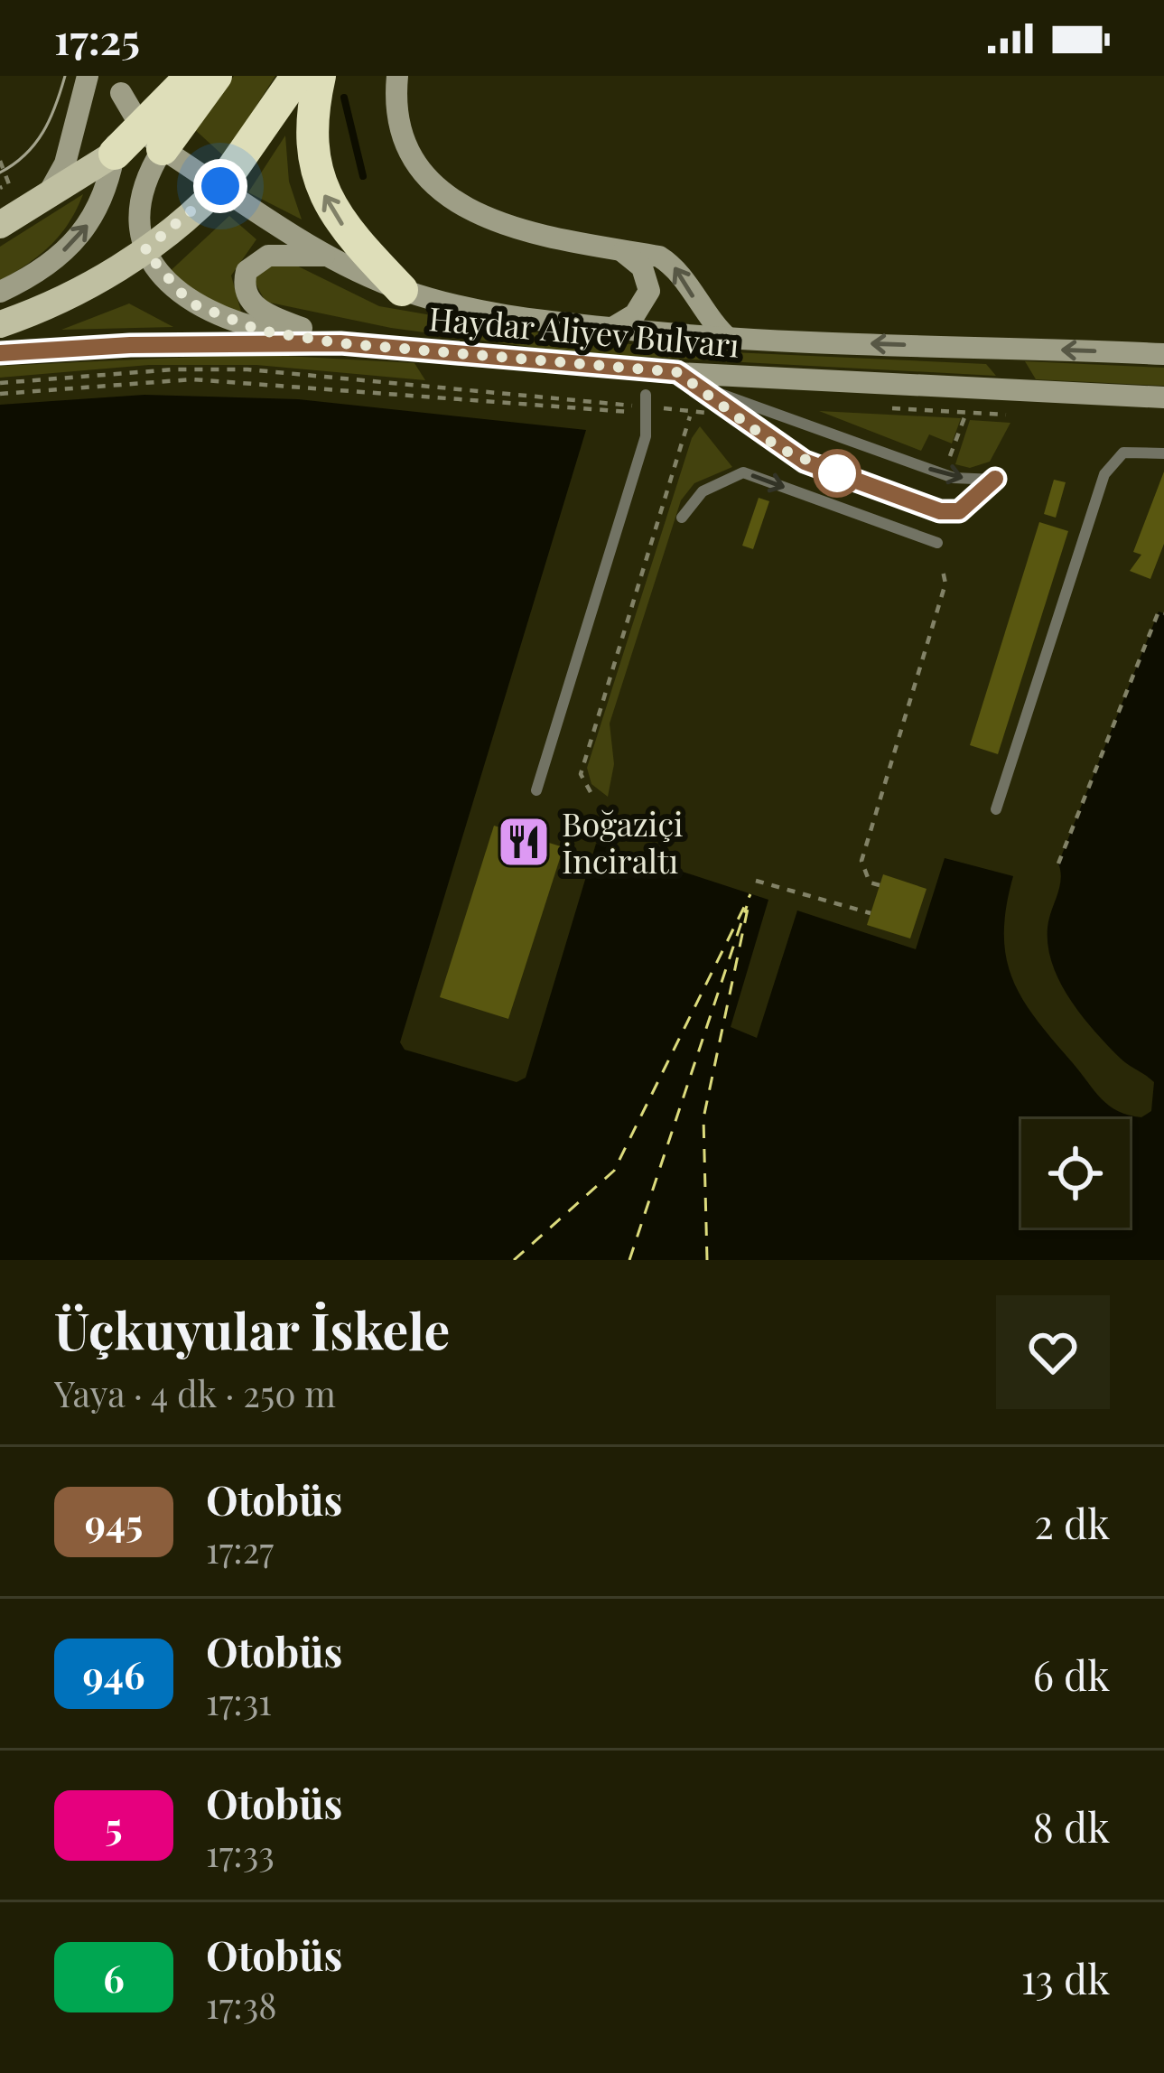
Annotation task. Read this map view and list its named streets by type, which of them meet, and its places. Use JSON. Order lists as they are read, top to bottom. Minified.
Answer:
{"streets":{"main road":["Haydar Aliyev Bulvarı"]},"places":{"restaurant":["Boğaziçi İnciraltı"]},"lines":["bus line 945"],"page":{"status":"17:25","heading":["Üçkuyular İskele","Yaya · 4 dk · 250 m"],"list":[{"mark":"945","name":"Otobüs","note":"17:27","value":"2 dk"},{"mark":"946","name":"Otobüs","note":"17:31","value":"6 dk"},{"mark":"5","name":"Otobüs","note":"17:33","value":"8 dk"},{"mark":"6","name":"Otobüs","note":"17:38","value":"13 dk"}]}}
